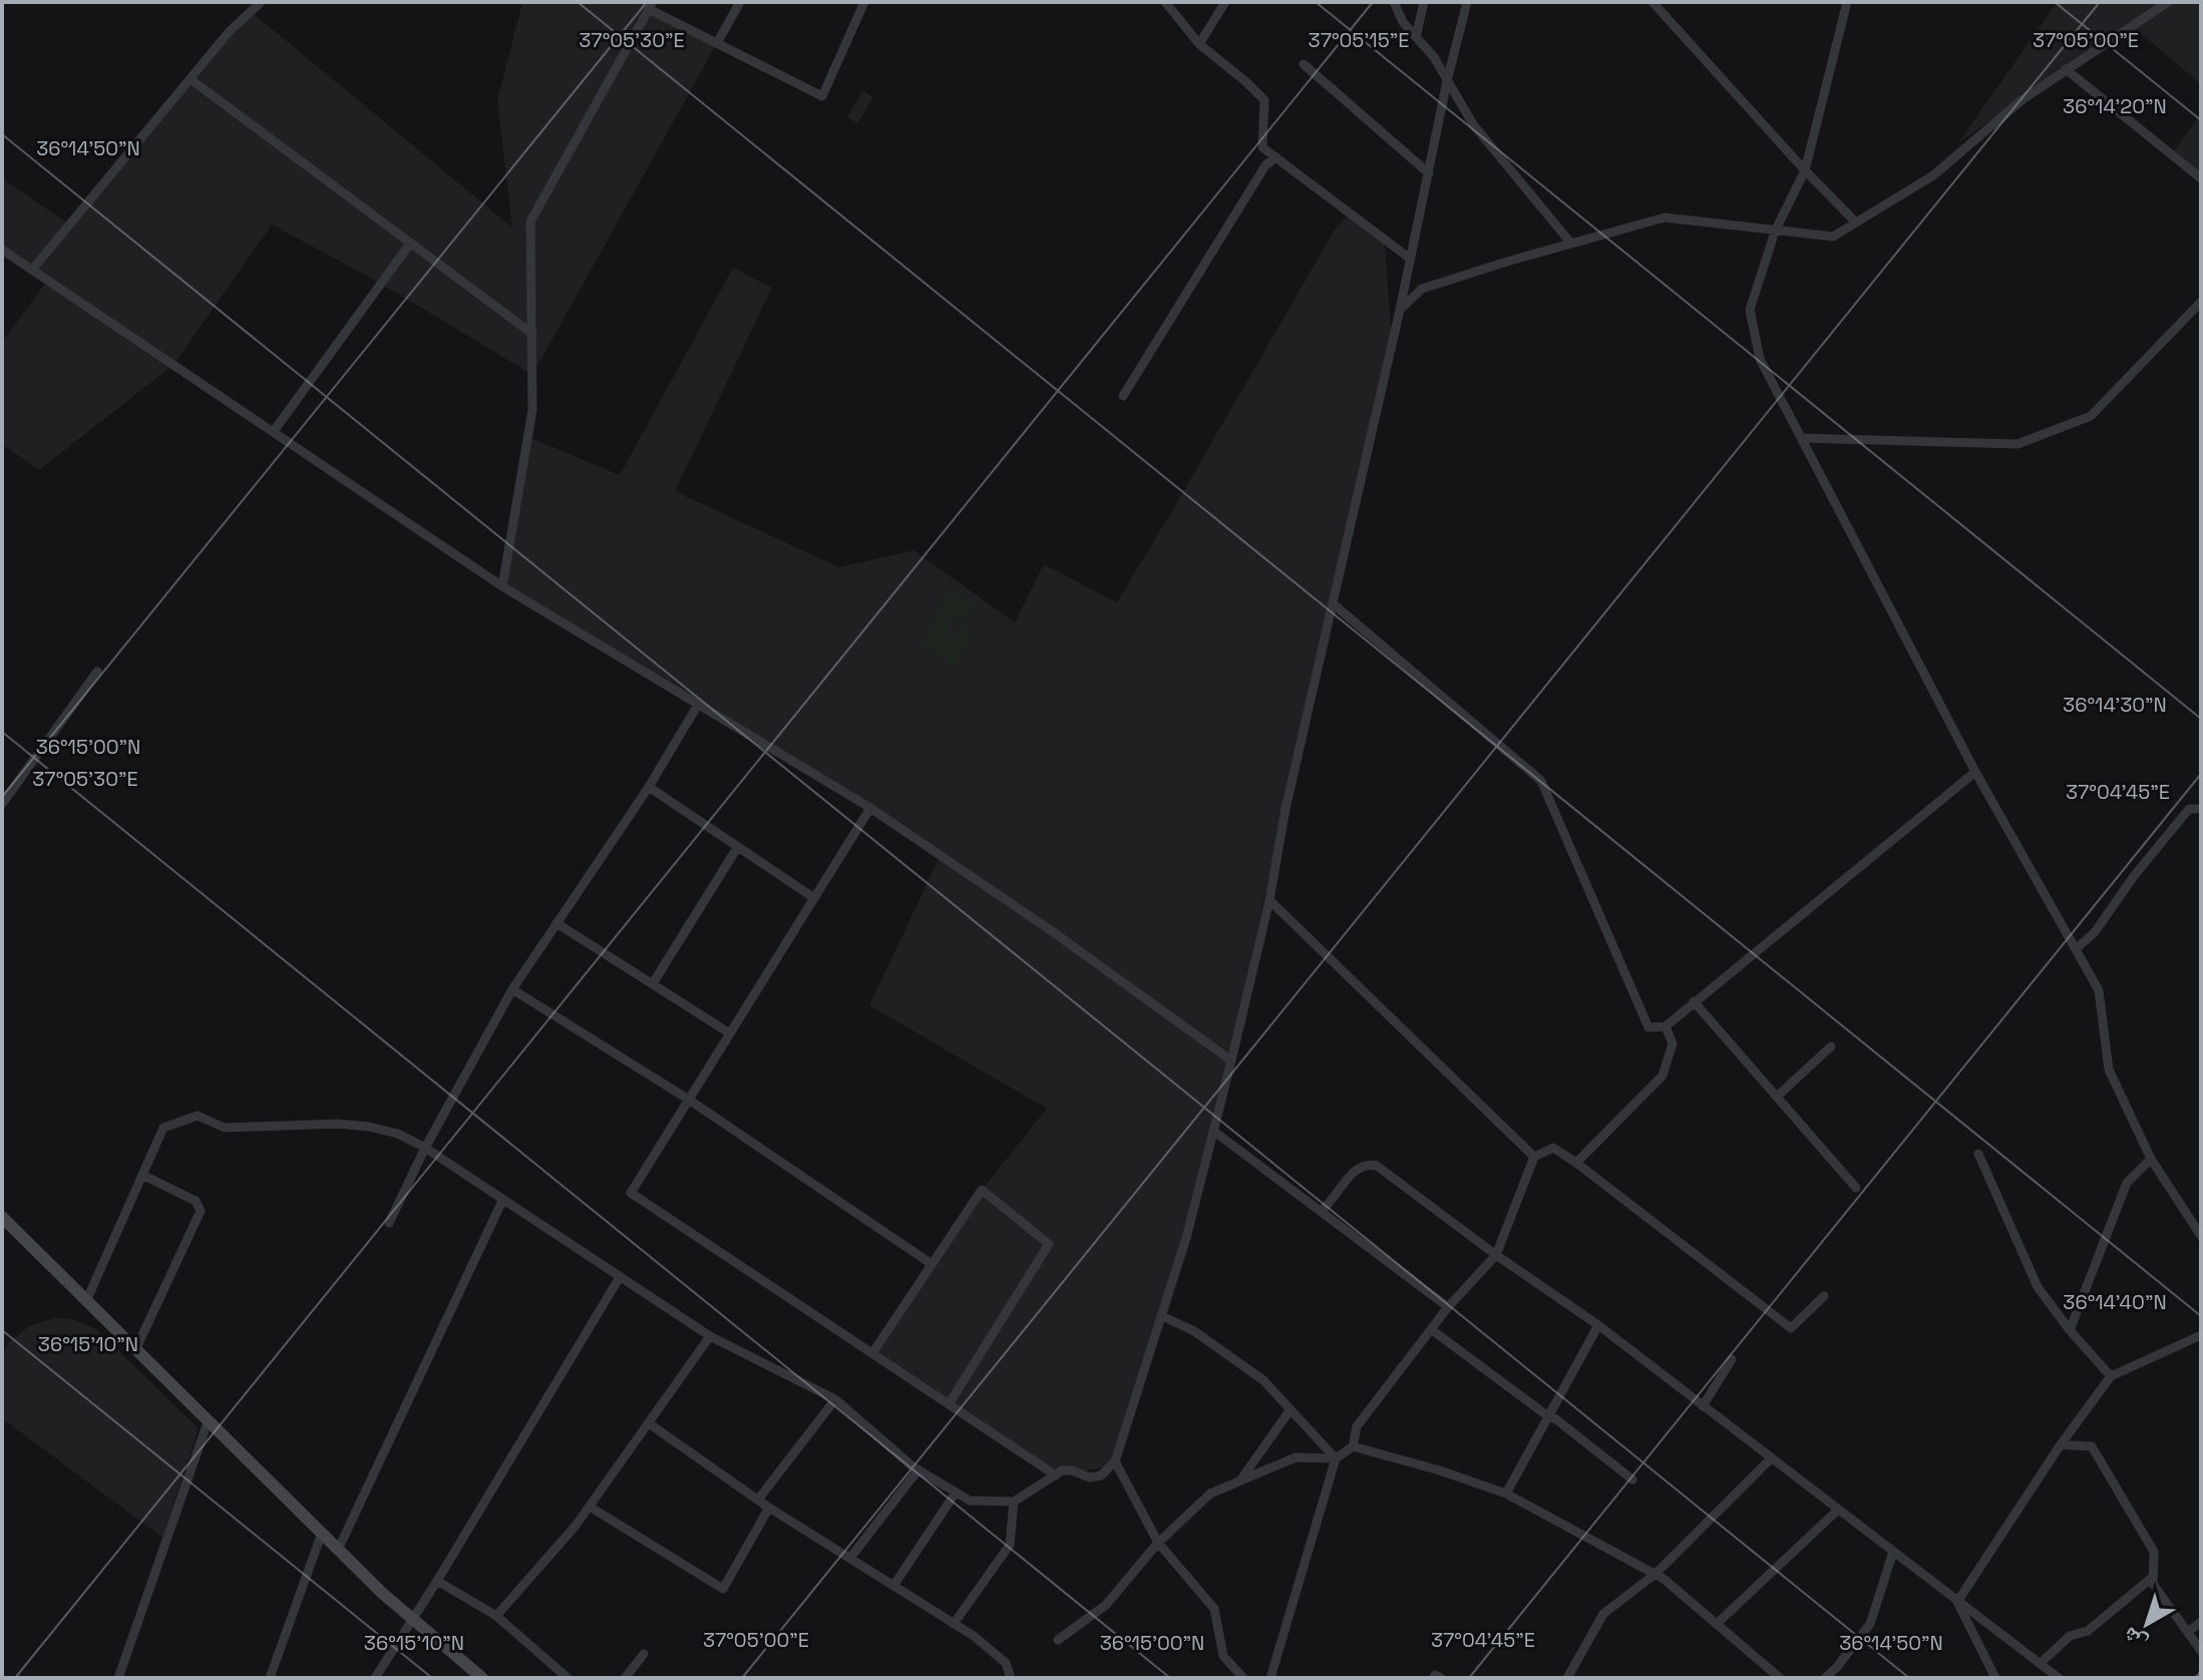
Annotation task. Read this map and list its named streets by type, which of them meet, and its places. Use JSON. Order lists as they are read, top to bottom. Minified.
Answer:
{"north":"bottom left","coordinates":["37°05'30\"E","37°05'15\"E","37°05'00\"E","36°14'20\"N","36°14'50\"N","36°14'30\"N","36°15'00\"N","37°04'45\"E","36°14'40\"N","36°15'10\"N"]}
